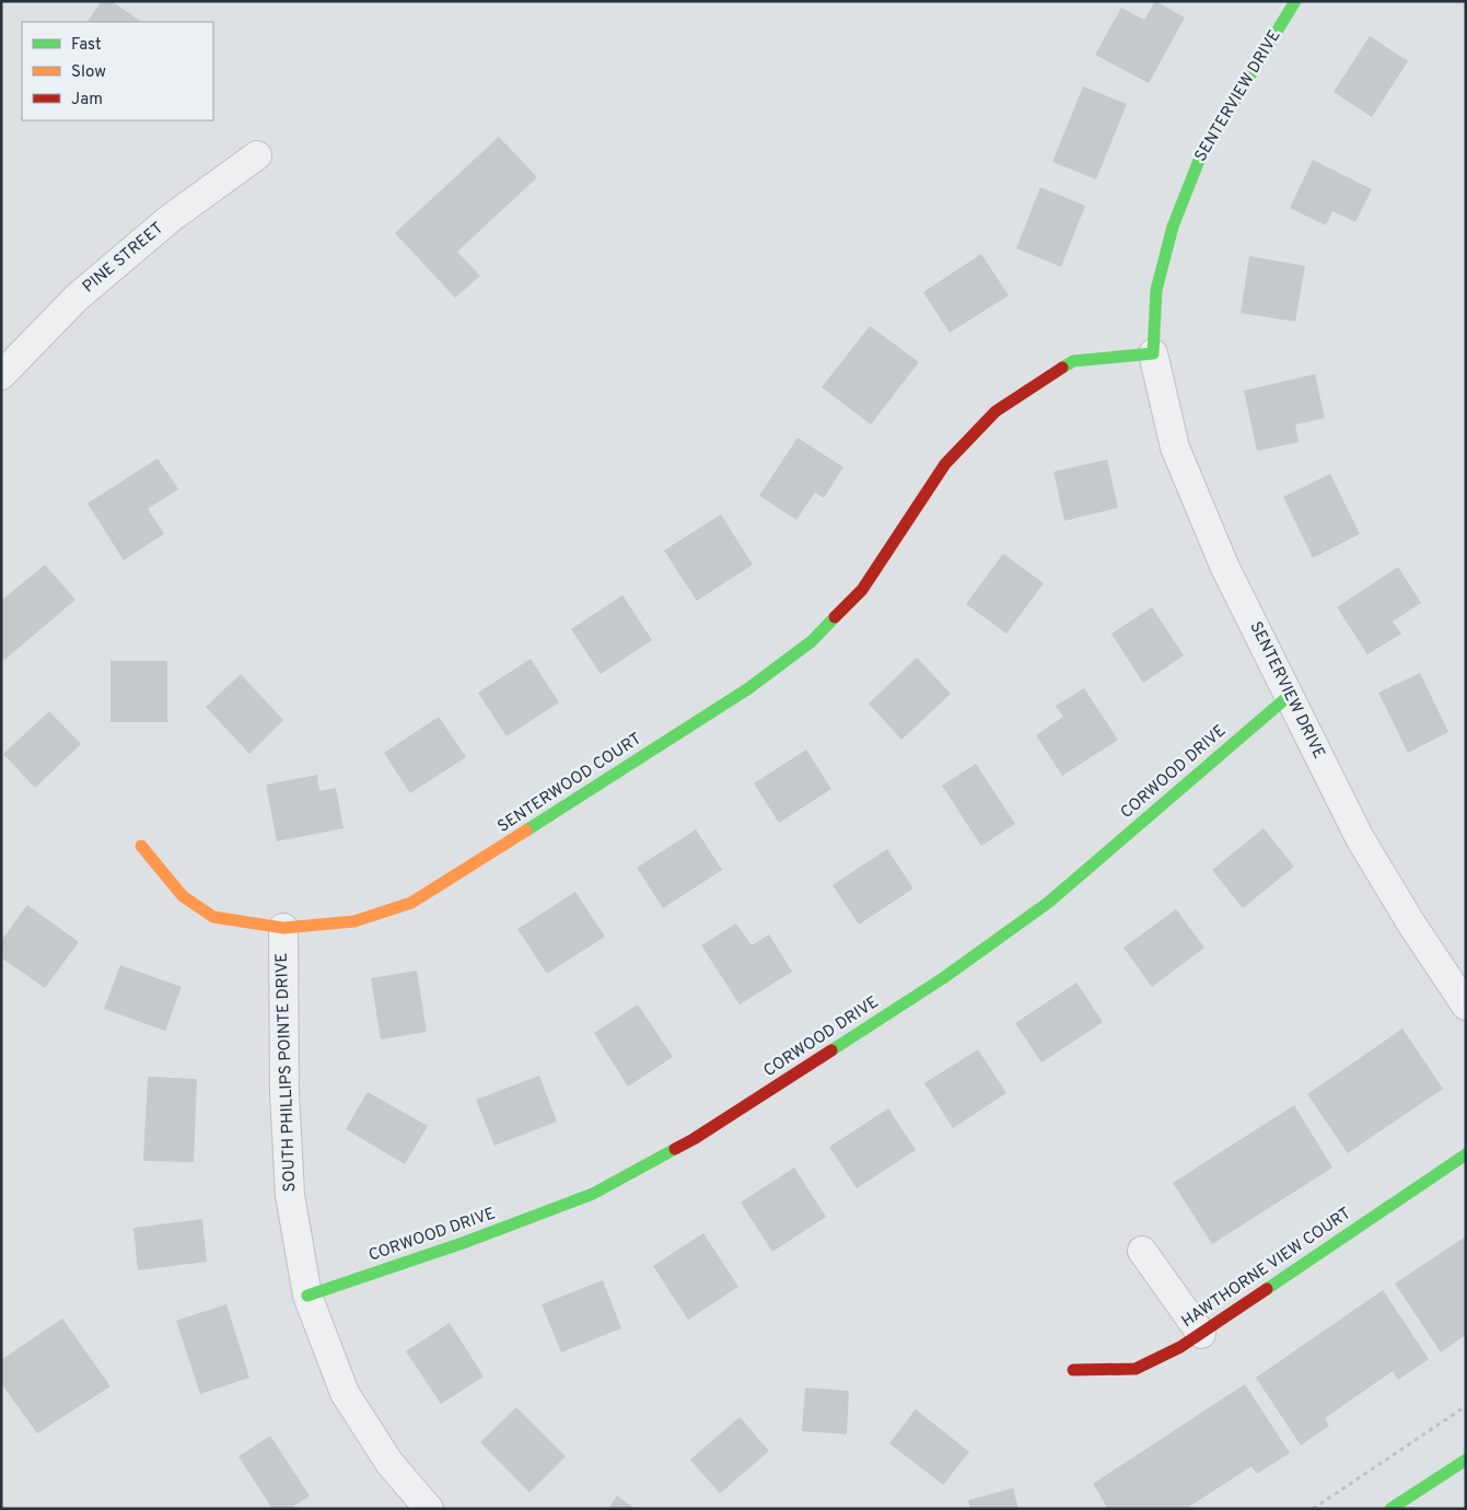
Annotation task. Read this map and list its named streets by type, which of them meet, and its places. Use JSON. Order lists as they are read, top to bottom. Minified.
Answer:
{"streets":{"main road":["SENTERVIEW DRIVE","CORWOOD DRIVE","SENTERWOOD COURT","HAWTHORNE VIEW COURT"],"street":["PINE STREET","SOUTH PHILLIPS POINTE DRIVE"]},"crossings":[["SENTERVIEW DRIVE","CORWOOD DRIVE"],["SENTERVIEW DRIVE","SENTERWOOD COURT"],["CORWOOD DRIVE","SOUTH PHILLIPS POINTE DRIVE"],["SENTERWOOD COURT","SOUTH PHILLIPS POINTE DRIVE"]],"legend":["Fast","Slow","Jam"]}
